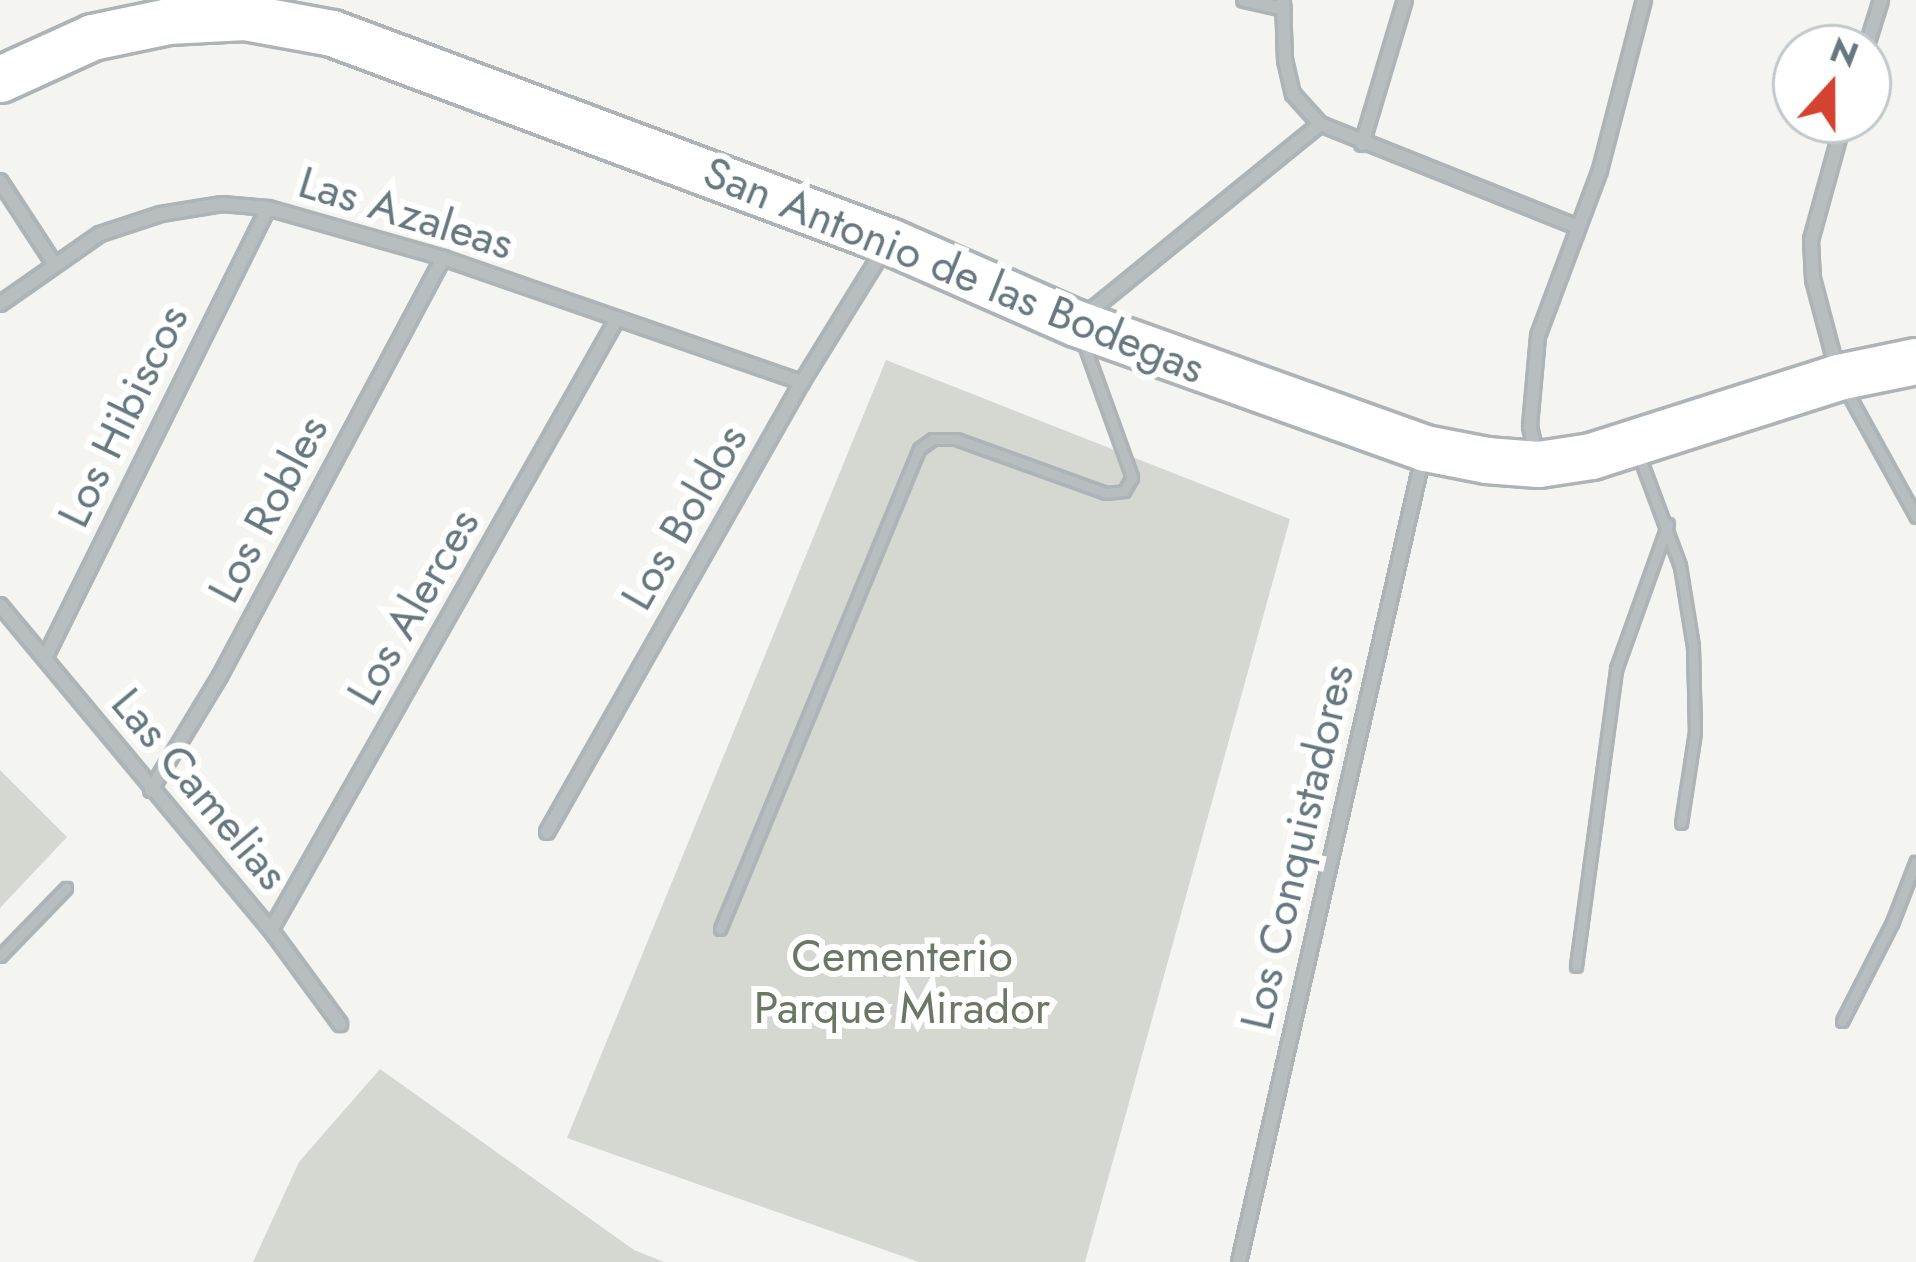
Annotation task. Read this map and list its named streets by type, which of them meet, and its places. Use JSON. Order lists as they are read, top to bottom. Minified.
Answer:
{"streets":{"street":["Las Azaleas","San Antonio de las Bodegas","Los Hibiscos","Los Robles","Los Boldos","Los Alerces","Las Camelias","Los Conquistadores"]},"crossings":[["Las Azaleas","Los Hibiscos"],["Las Azaleas","Los Robles"],["Las Azaleas","Los Boldos"],["Las Azaleas","Los Alerces"],["San Antonio de las Bodegas","Los Boldos"],["San Antonio de las Bodegas","Los Conquistadores"],["Los Hibiscos","Las Camelias"],["Los Robles","Las Camelias"],["Los Alerces","Las Camelias"]],"parks":["Cementerio Parque Mirador"],"north":"top"}
